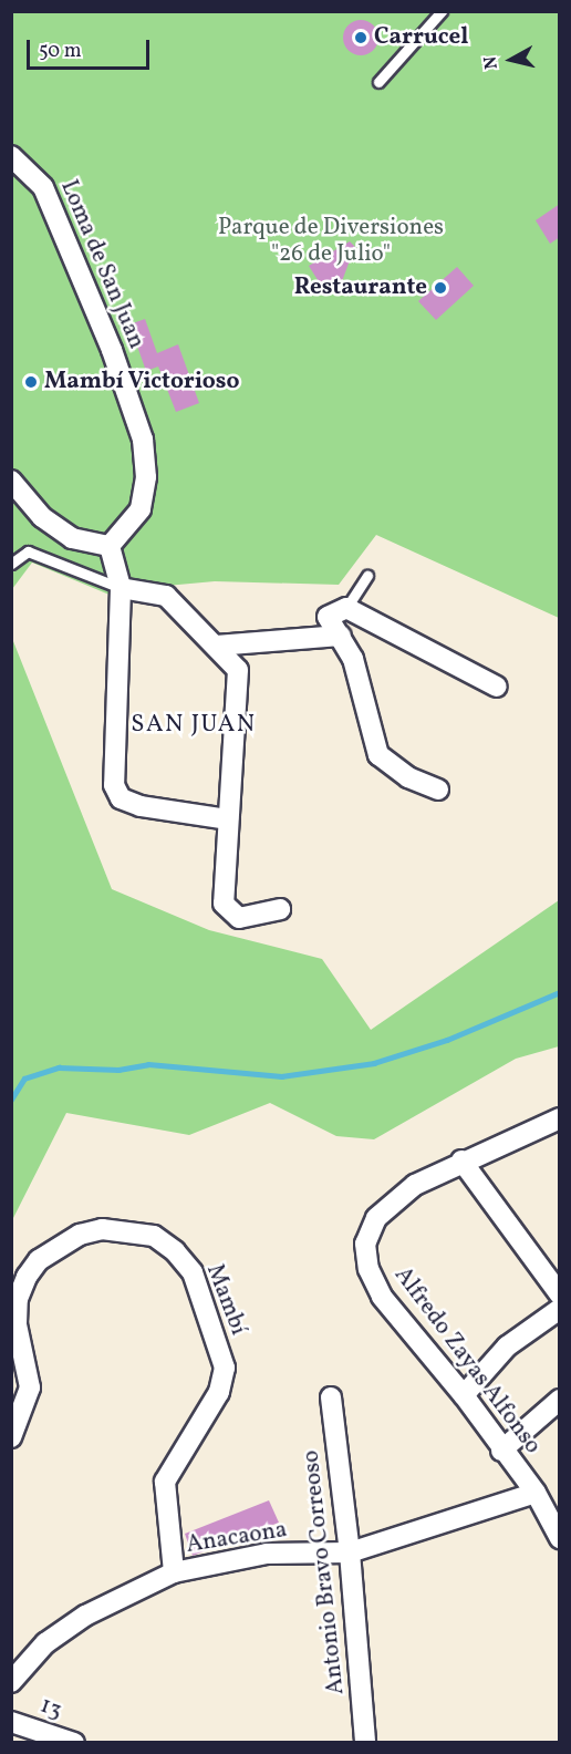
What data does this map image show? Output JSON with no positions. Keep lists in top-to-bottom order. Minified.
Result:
{"streets":{"street":["Loma de San Juan","Mambí","Alfredo Zayas Alfonso","Anacaona","Antonio Bravo Correoso","13"]},"crossings":[["Mambí","Anacaona"],["Alfredo Zayas Alfonso","Anacaona"],["Anacaona","Antonio Bravo Correoso"]],"districts":["SAN JUAN"],"parks":["Parque de Diversiones \"26 de Julio\""],"places":["Carrucel","Restaurante","Mambí Victorioso"],"scale_bar":"50 m","north":"left"}
